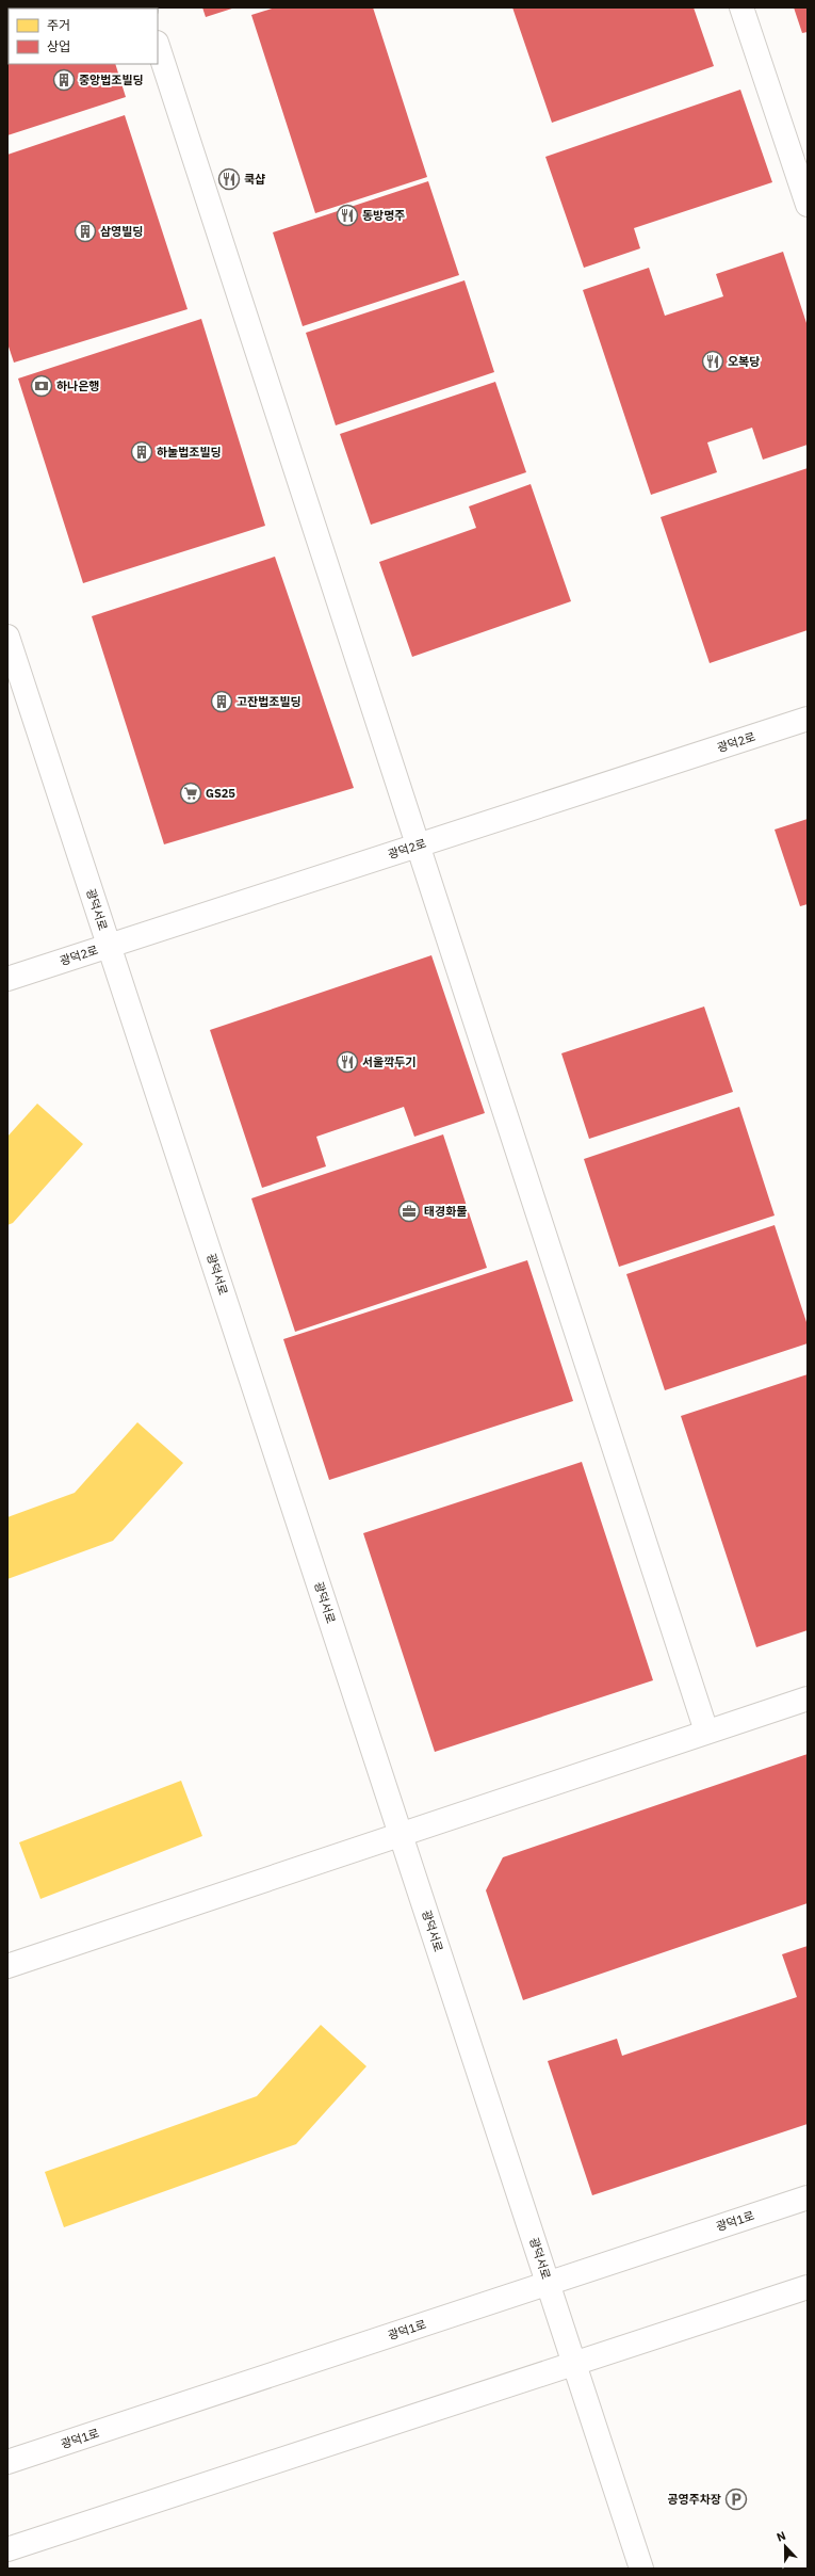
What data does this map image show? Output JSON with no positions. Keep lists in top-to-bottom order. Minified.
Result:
{"streets":{"street":["광덕2로","광덕서로","광덕1로"]},"crossings":[["광덕2로","광덕서로"],["광덕서로","광덕1로"]],"places":{"building":["중앙법조빌딩","삼영빌딩","하눌법조빌딩","고잔법조빌딩"],"restaurant":["쿡샵","동방명주","오복당","서울깍두기"],"bank":["하나은행"],"supermarket":["GS25"],"office":["태경화물"],"parking":["공영주차장"]},"legend":["주거","상업"],"north":"top"}
